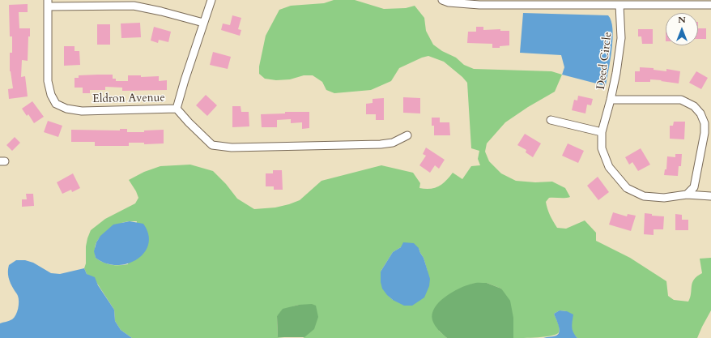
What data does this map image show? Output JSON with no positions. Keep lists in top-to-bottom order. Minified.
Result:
{"streets":{"street":["Deed Circle","Eldron Avenue"]},"north":"top"}
